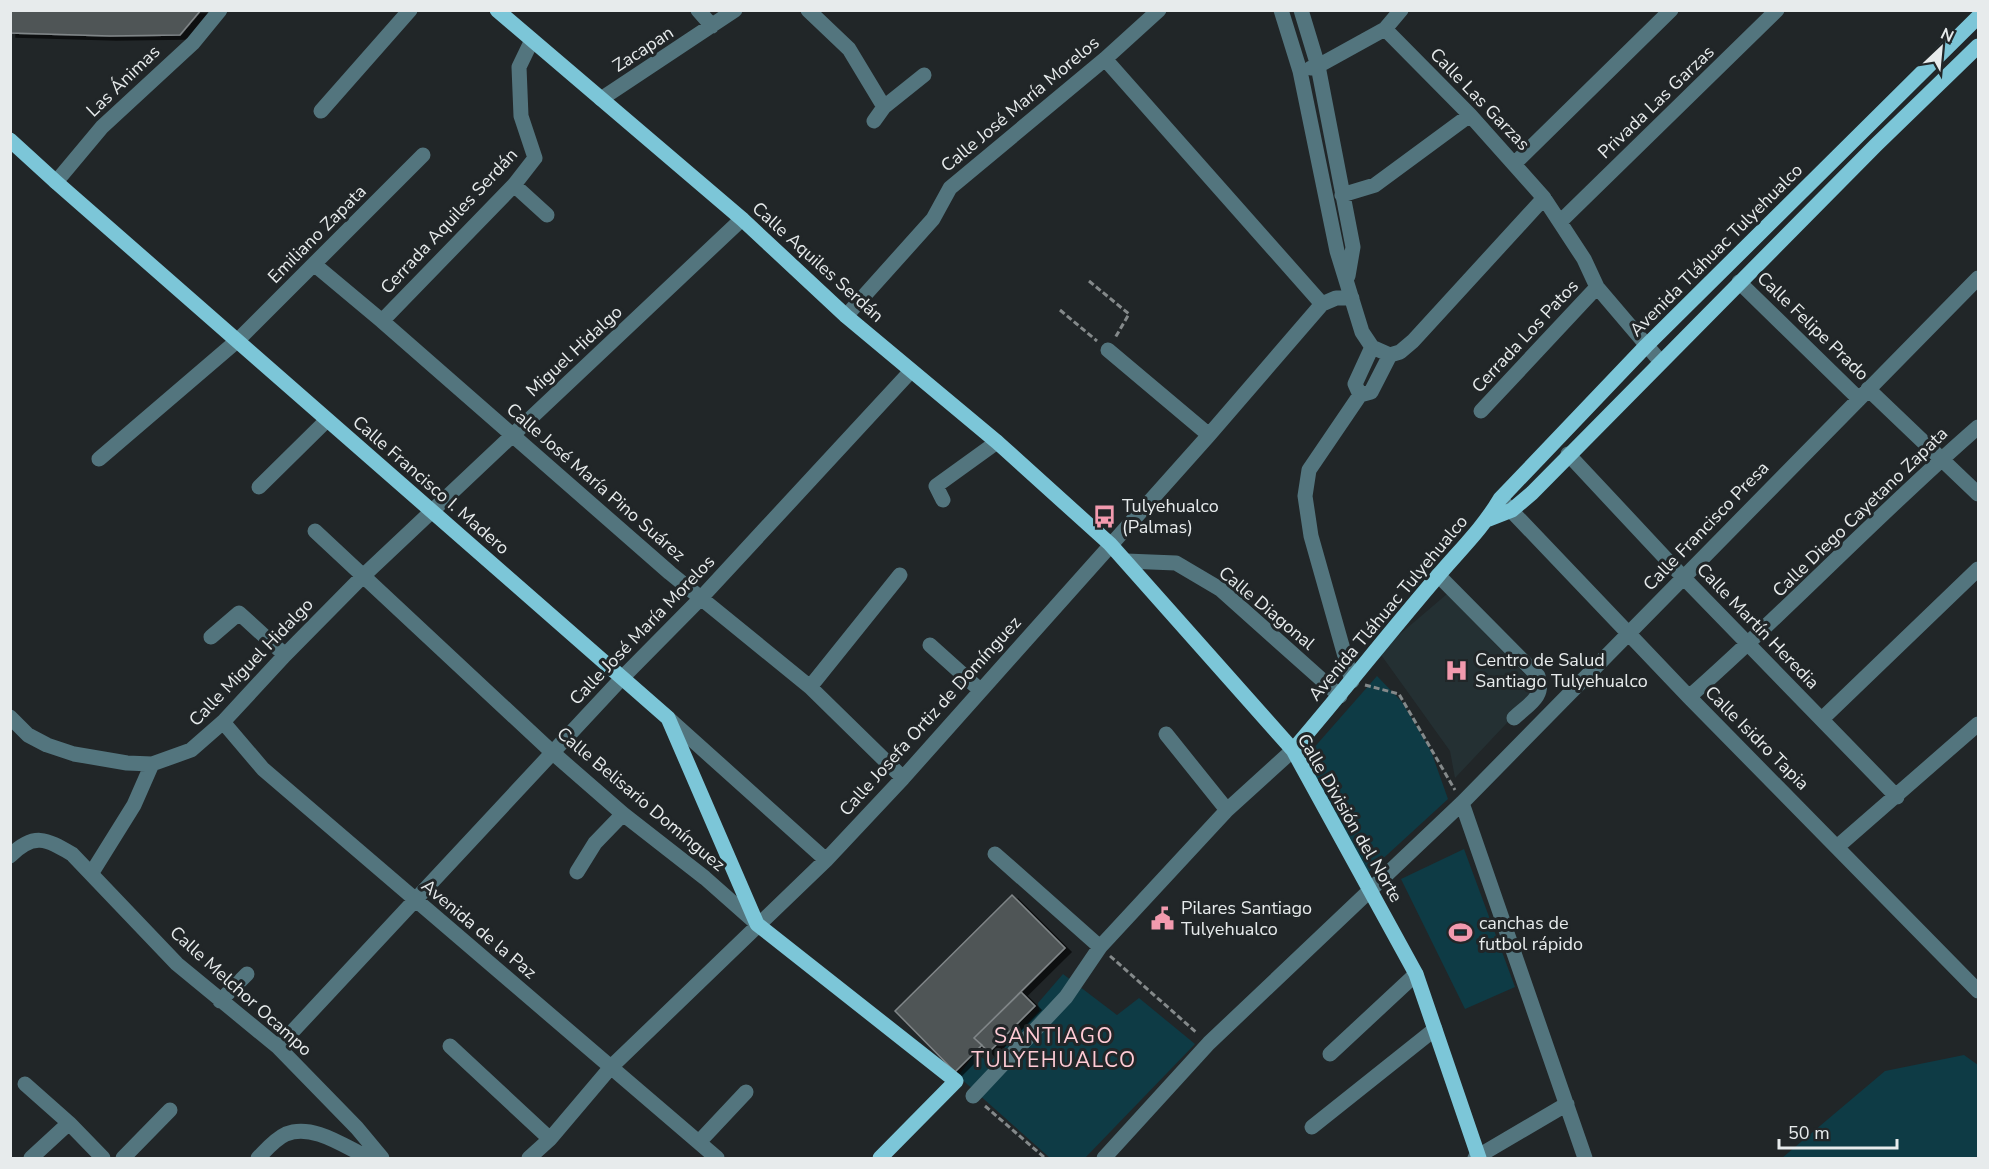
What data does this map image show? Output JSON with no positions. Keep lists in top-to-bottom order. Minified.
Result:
{"streets":{"main road":["Avenida Tláhuac Tulyehualco","Calle Aquiles Serdán","Calle Francisco I. Madero","Calle Belisario Domínguez","Calle División del Norte"],"street":["Zacapan","Las Ánimas","Calle Las Garzas","Privada Las Garzas","Calle José María Morelos","Cerrada Aquiles Serdán","Emiliano Zapata","Calle Felipe Prado","Cerrada Los Patos","Miguel Hidalgo","Calle José María Pino Suárez","Calle Diego Cayetano Zapata","Calle Francisco Presa","Calle Diagonal","Calle Martín Heredia","Calle Miguel Hidalgo","Calle Josefa Ortiz de Domínguez","Calle Isidro Tapia","Avenida de la Paz","Calle Melchor Ocampo"]},"crossings":[["Zacapan","Calle Aquiles Serdán"],["Las Ánimas","Calle Francisco I. Madero"],["Calle Las Garzas","Privada Las Garzas"],["Calle Las Garzas","Avenida Tláhuac Tulyehualco"],["Calle Las Garzas","Cerrada Los Patos"],["Calle José María Morelos","Calle Aquiles Serdán"],["Calle José María Morelos","Calle José María Pino Suárez"],["Calle José María Morelos","Calle Francisco I. Madero"],["Calle José María Morelos","Calle Belisario Domínguez"],["Calle José María Morelos","Avenida de la Paz"],["Calle José María Morelos","Calle Melchor Ocampo"],["Cerrada Aquiles Serdán","Calle Aquiles Serdán"],["Cerrada Aquiles Serdán","Calle José María Pino Suárez"],["Emiliano Zapata","Calle José María Pino Suárez"],["Emiliano Zapata","Calle Francisco I. Madero"],["Avenida Tláhuac Tulyehualco","Calle Felipe Prado"],["Avenida Tláhuac Tulyehualco","Calle Diagonal"],["Avenida Tláhuac Tulyehualco","Calle Martín Heredia"],["Avenida Tláhuac Tulyehualco","Calle Isidro Tapia"],["Avenida Tláhuac Tulyehualco","Calle División del Norte"],["Calle Aquiles Serdán","Miguel Hidalgo"],["Calle Aquiles Serdán","Calle Josefa Ortiz de Domínguez"],["Calle Aquiles Serdán","Calle División del Norte"],["Calle Felipe Prado","Calle Diego Cayetano Zapata"],["Calle Felipe Prado","Calle Francisco Presa"],["Miguel Hidalgo","Calle José María Pino Suárez"],["Miguel Hidalgo","Calle Francisco I. Madero"],["Miguel Hidalgo","Calle Miguel Hidalgo"],["Calle José María Pino Suárez","Calle Josefa Ortiz de Domínguez"],["Calle Francisco I. Madero","Calle Miguel Hidalgo"],["Calle Francisco I. Madero","Calle Josefa Ortiz de Domínguez"],["Calle Diego Cayetano Zapata","Calle Martín Heredia"],["Calle Diego Cayetano Zapata","Calle Isidro Tapia"],["Calle Francisco Presa","Calle Martín Heredia"],["Calle Francisco Presa","Calle Isidro Tapia"],["Calle Francisco Presa","Calle División del Norte"],["Calle Diagonal","Calle División del Norte"],["Calle Miguel Hidalgo","Calle Belisario Domínguez"],["Calle Miguel Hidalgo","Avenida de la Paz"],["Calle Josefa Ortiz de Domínguez","Calle Belisario Domínguez"],["Calle Josefa Ortiz de Domínguez","Calle División del Norte"],["Calle Josefa Ortiz de Domínguez","Avenida de la Paz"]],"districts":["SANTIAGO TULYEHUALCO"],"places":{"bus stop":["Tulyehualco (Palmas)"],"hospital":["Centro de Salud Santiago Tulyehualco"],"public building":["Pilares Santiago Tulyehualco"],"sports":["canchas de futbol rápido"]},"scale_bar":"50 m","north":"top right"}
